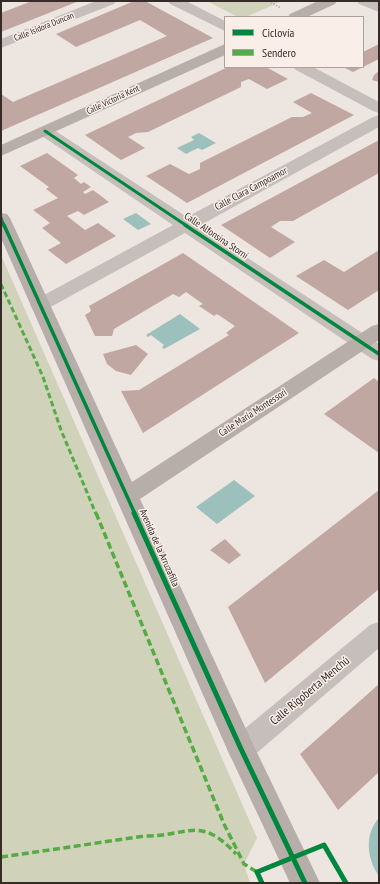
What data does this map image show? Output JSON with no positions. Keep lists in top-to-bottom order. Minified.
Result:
{"streets":{"main road":["Calle Victoria Kent","Calle María Montessori","Avenida de la Arruzafilla"],"street":["Calle Isidora Duncan","Calle Clara Campoamor","Calle Alfonsina Storni","Calle Rigoberta Menchú"]},"crossings":[["Calle Victoria Kent","Calle Alfonsina Storni"],["Calle Clara Campoamor","Calle Alfonsina Storni"],["Calle Clara Campoamor","Avenida de la Arruzafilla"],["Calle Alfonsina Storni","Calle María Montessori"],["Calle María Montessori","Avenida de la Arruzafilla"],["Avenida de la Arruzafilla","Calle Rigoberta Menchú"]],"legend":["Ciclovía","Sendero"]}
